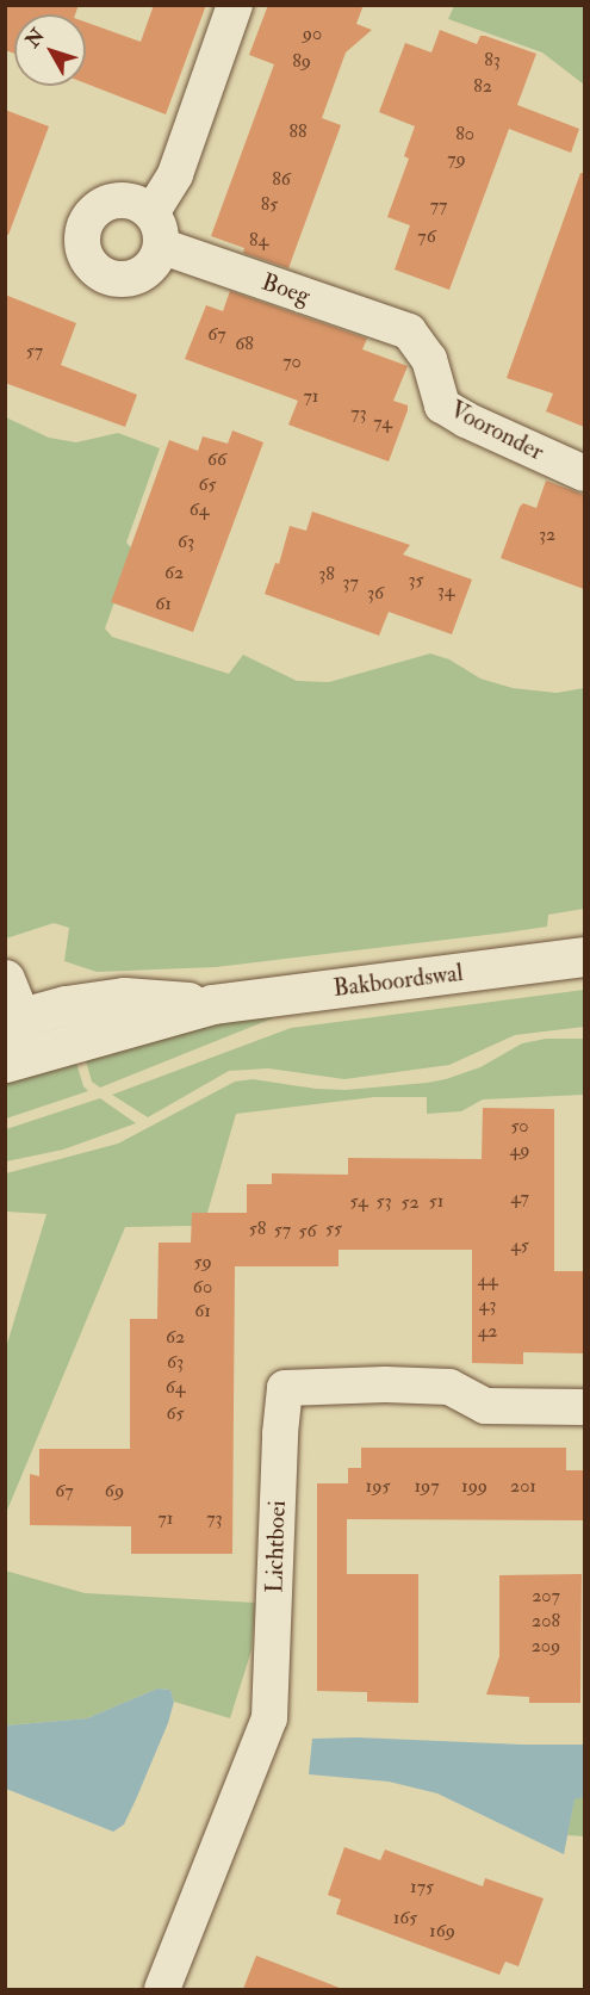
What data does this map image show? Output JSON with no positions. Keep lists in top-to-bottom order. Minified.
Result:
{"streets":{"main road":["Bakboordswal"],"street":["Boeg","Vooronder","Lichtboei"]},"crossings":[["Boeg","Vooronder"]],"house_numbers":["90","83","89","82","88","80","79","86","85","77","76","84","67","68","57","70","71","73","74","66","65","64","32","63","62","38","35","37","34","36","61","50","49","47","54","53","51","52","58","55","57","56","45","59","44","60","43","61","42","62","63","64","65","195","197","199","201","67","69","71","73","207","208","209","175","165","169"],"north":"top left"}
